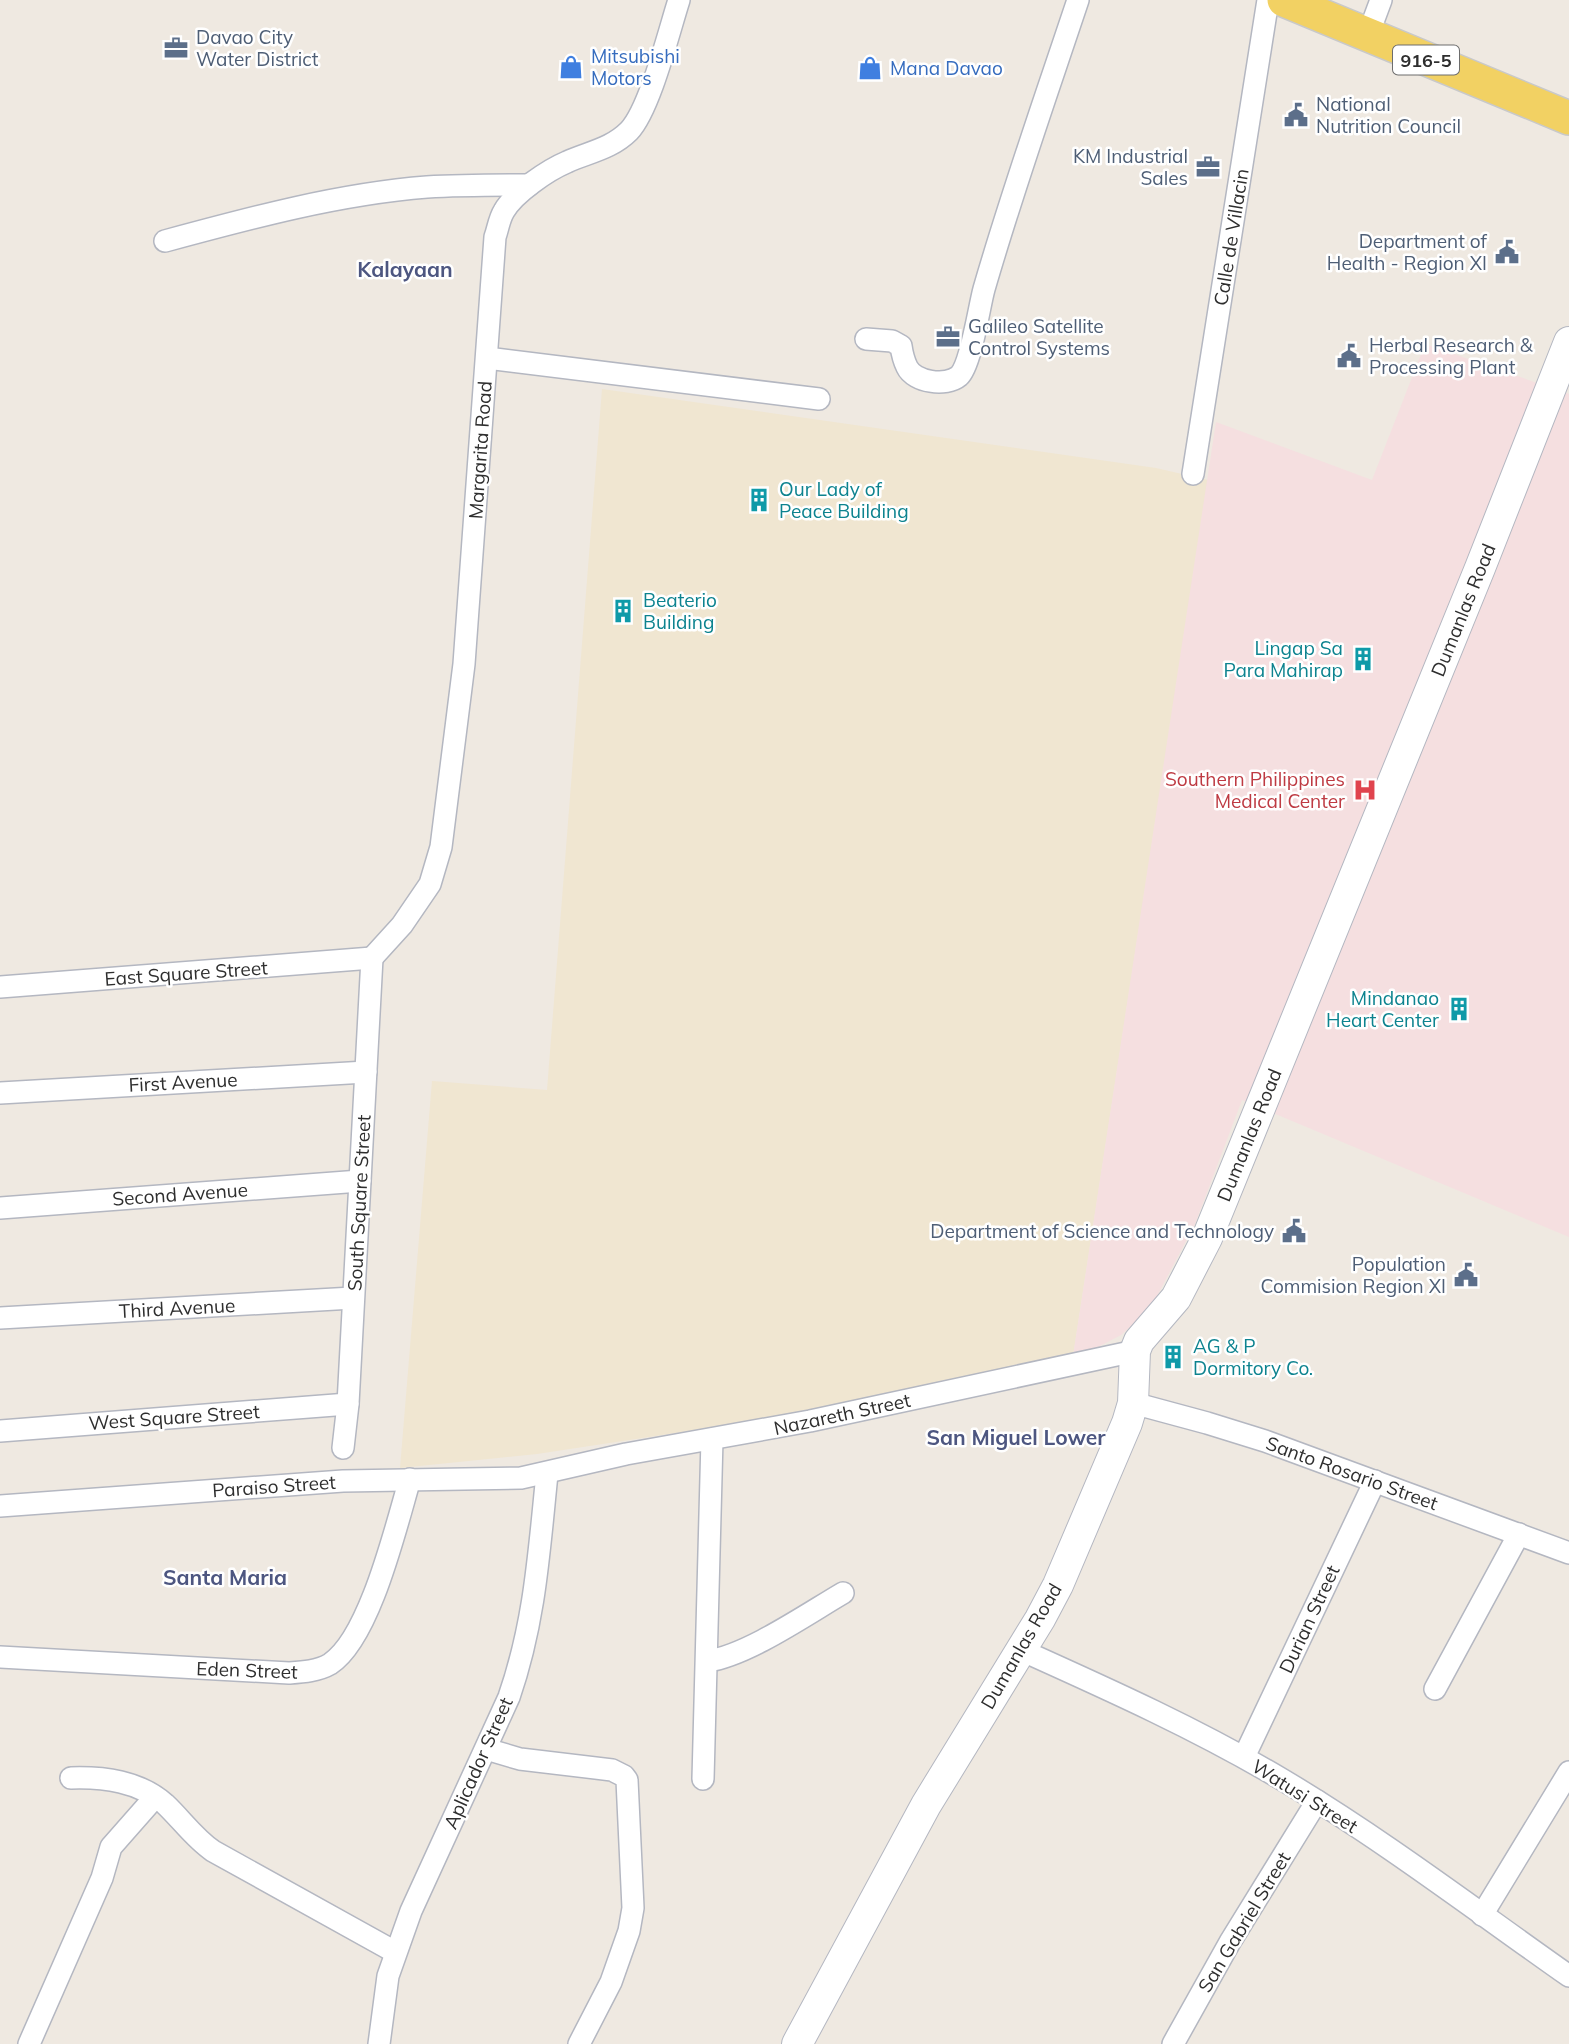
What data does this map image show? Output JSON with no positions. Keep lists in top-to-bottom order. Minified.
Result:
{"streets":{"main road":["916-5","Dumanlas Road"],"street":["Calle de Villacin","Margarita Road","East Square Street","First Avenue","Second Avenue","South Square Street","Third Avenue","Nazareth Street","West Square Street","Santo Rosario Street","Paraiso Street","Durian Street","Eden Street","Aplicador Street","Watusi Street","San Gabriel Street"]},"crossings":[["Margarita Road","East Square Street"],["Margarita Road","South Square Street"],["Dumanlas Road","Nazareth Street"],["Dumanlas Road","Santo Rosario Street"],["Dumanlas Road","Watusi Street"],["East Square Street","South Square Street"],["First Avenue","South Square Street"],["Second Avenue","South Square Street"],["South Square Street","Third Avenue"],["South Square Street","West Square Street"],["Nazareth Street","Paraiso Street"],["Nazareth Street","Aplicador Street"],["Santo Rosario Street","Durian Street"],["Paraiso Street","Eden Street"],["Paraiso Street","Aplicador Street"],["Durian Street","Watusi Street"],["Watusi Street","San Gabriel Street"]],"districts":["Kalayaan","San Miguel Lower","Santa Maria"],"places":{"office":["Davao City Water District","KM Industrial Sales","Galileo Satellite Control Systems"],"shop":["Mitsubishi Motors","Mana Davao"],"public building":["National Nutrition Council","Department of Health - Region XI","Herbal Research & Processing Plant","Department of Science and Technology","Population Commision Region XI"],"building":["Our Lady of Peace Building","Beaterio Building","Lingap Sa Para Mahirap","Mindanao Heart Center","AG & P Dormitory Co."],"hospital":["Southern Philippines Medical Center"]}}
